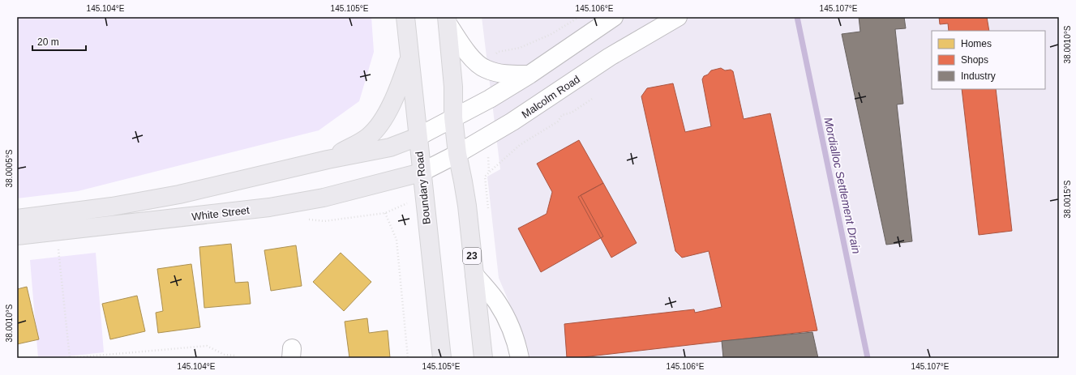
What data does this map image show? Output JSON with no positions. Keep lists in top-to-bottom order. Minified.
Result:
{"streets":{"main road":["Boundary Road","White Street","23"],"street":["Malcolm Road"]},"crossings":[["Malcolm Road","Boundary Road"],["Malcolm Road","White Street"],["Malcolm Road","23"],["Boundary Road","White Street"]],"water":["Mordialloc Settlement Drain"],"legend":["Homes","Shops","Industry"],"scale_bar":"20 m","coordinates":["145.104°E","145.105°E","145.106°E","145.107°E","38.0010°S","38.0005°S","38.0015°S"]}
